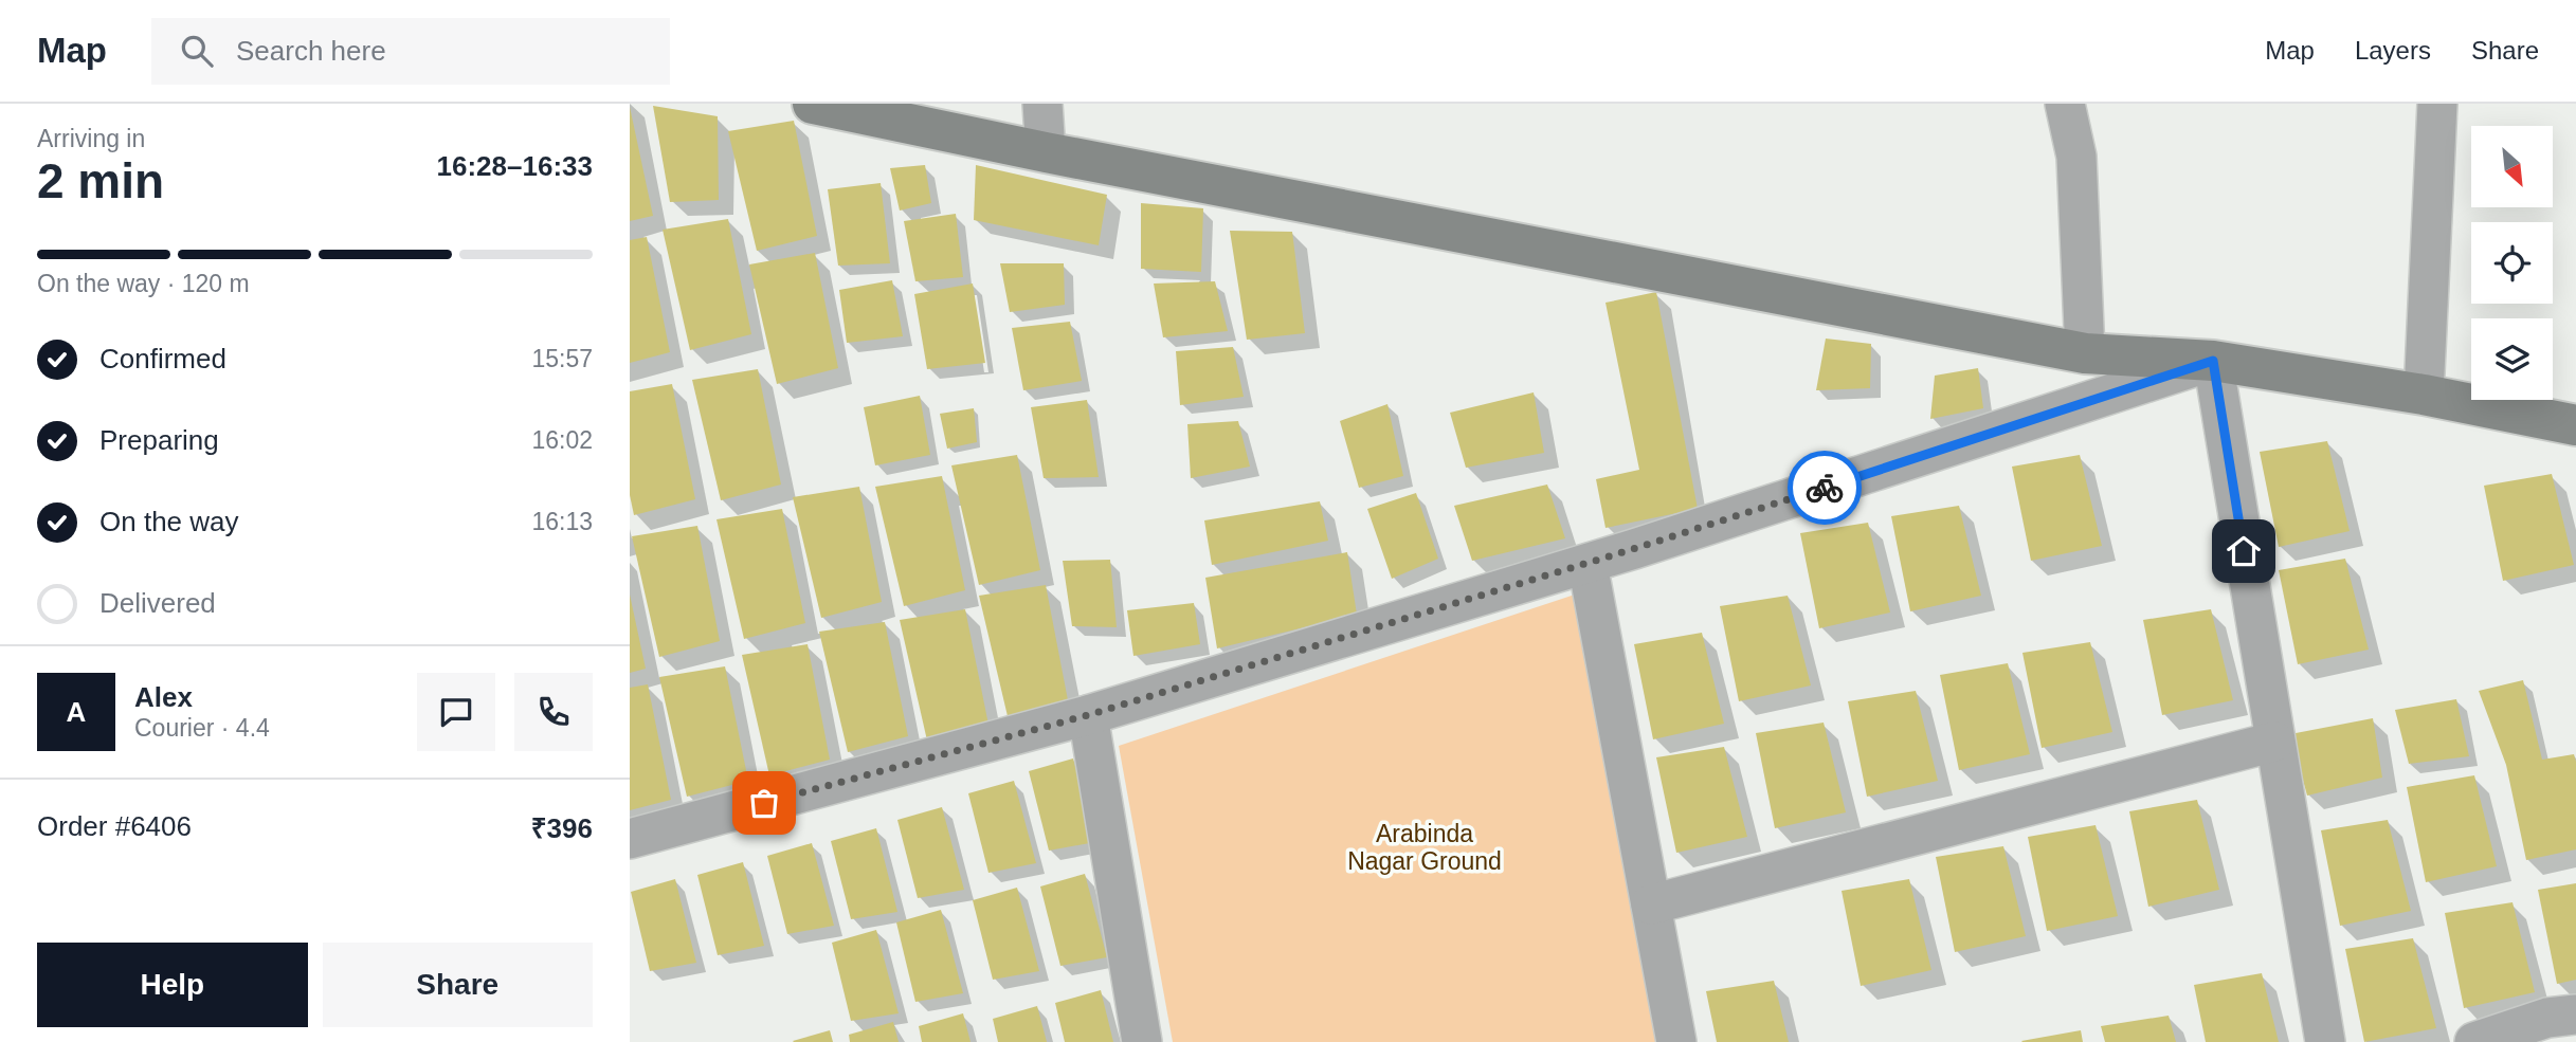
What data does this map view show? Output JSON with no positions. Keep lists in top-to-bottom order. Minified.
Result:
{"parks":["Arabinda Nagar Ground"],"north":"bottom right","page":{"header":"Map","search":"Search here","nav":["Map","Layers","Share"],"heading":["2 min","Arriving in","16:28–16:33"],"panel":["Alex","Courier · 4.4","Order #6406","₹396"],"bar":"On the way · 120 m","list":[["Confirmed","15:57"],["Preparing","16:02"],["On the way","16:13"],"Delivered"],"round":"A","buttons":["Help","Share"]}}
